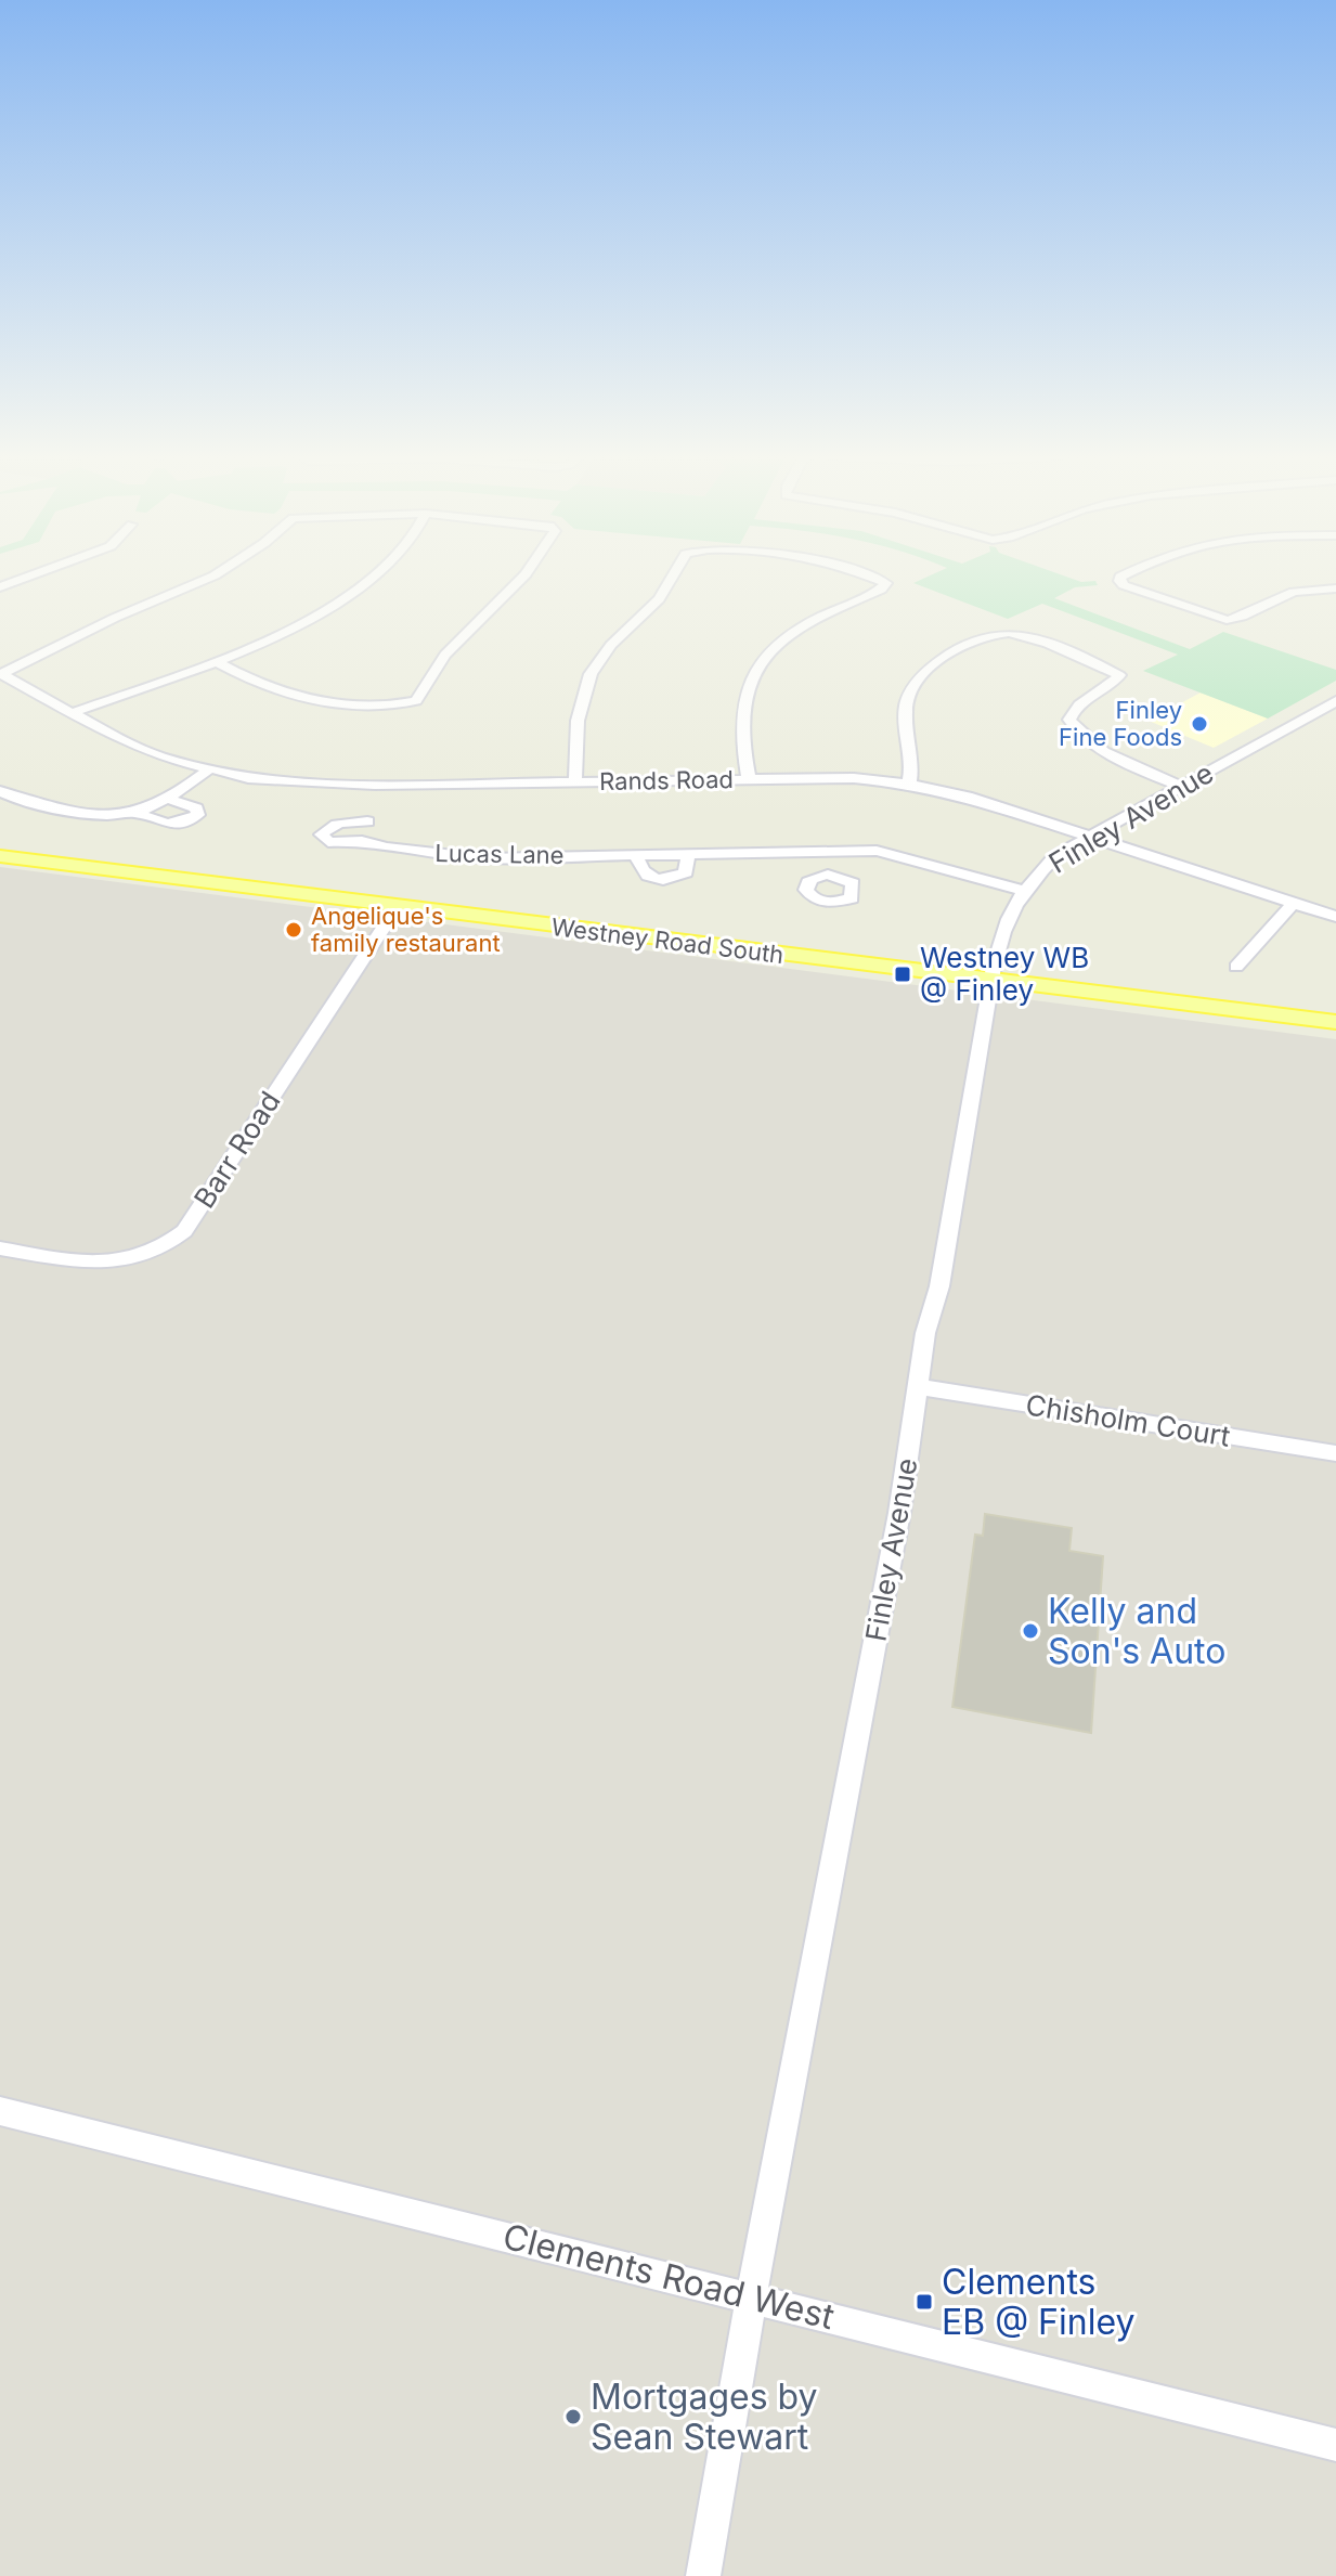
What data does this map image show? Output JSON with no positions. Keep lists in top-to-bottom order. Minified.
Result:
{"streets":{"main road":["Westney Road South"],"street":["Rands Road","Finley Avenue","Lucas Lane","Barr Road","Chisholm Court","Clements Road West"]},"crossings":[["Rands Road","Finley Avenue"],["Rands Road","Lucas Lane"],["Finley Avenue","Lucas Lane"],["Finley Avenue","Westney Road South"],["Finley Avenue","Chisholm Court"],["Finley Avenue","Clements Road West"],["Westney Road South","Barr Road"]],"places":{"other":["Finley Fine Foods","Angelique's family restaurant","Kelly and Son's Auto","Mortgages by Sean Stewart"],"transit":["Westney WB @ Finley","Clements EB @ Finley"]}}
